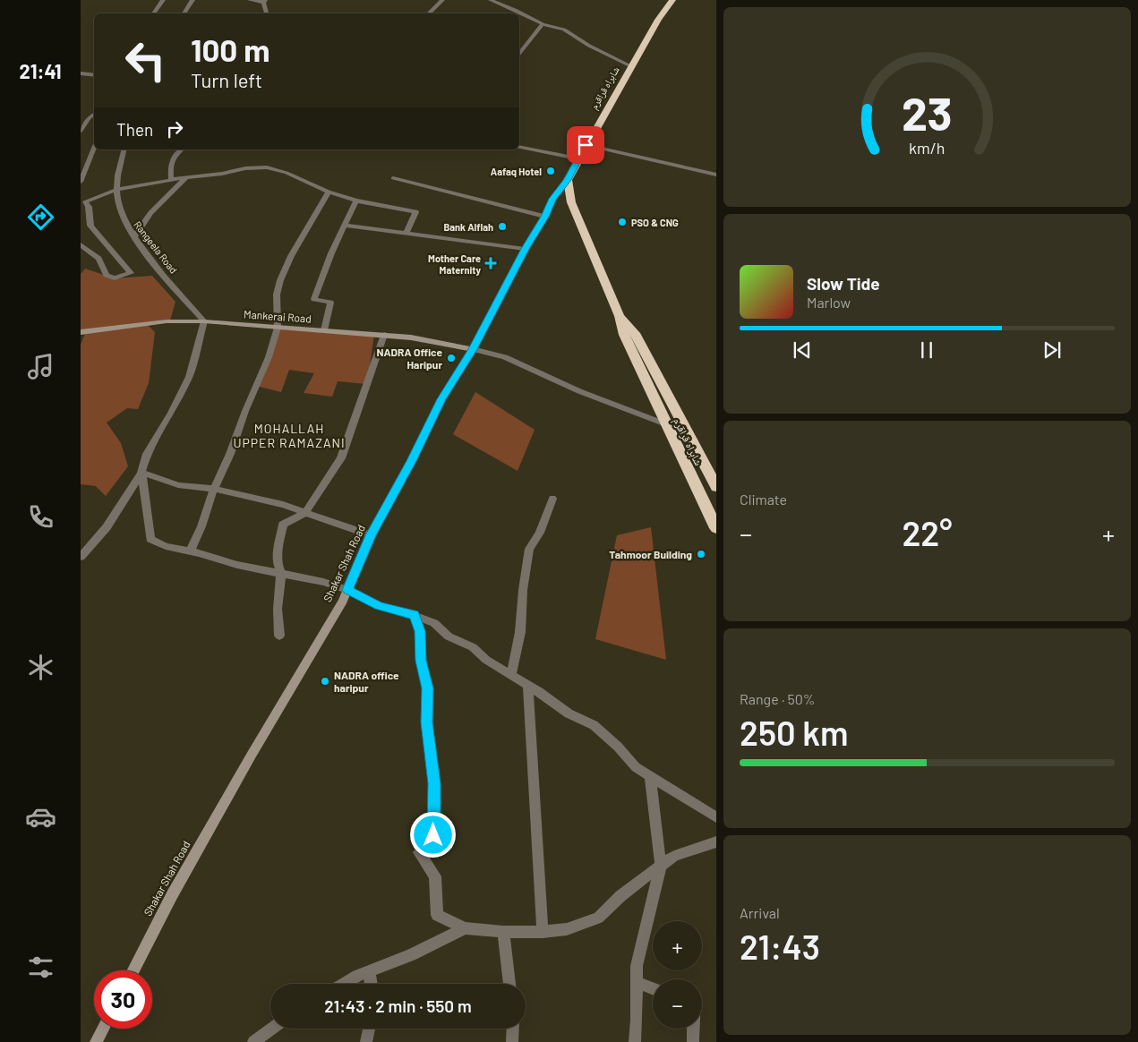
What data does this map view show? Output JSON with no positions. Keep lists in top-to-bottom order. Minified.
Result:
{"streets":{"highway":["شاہراہ قراقرم"],"main road":["Mankerai Road","Shakar Shah Road"],"street":["Rangeela Road"]},"crossings":[["شاہراہ قراقرم","Shakar Shah Road"],["Rangeela Road","Mankerai Road"],["Mankerai Road","Shakar Shah Road"]],"districts":["MOHALLAH UPPER RAMAZANI"],"places":{"other":["Aafaq Hotel","PSO & CNG","Bank Alflah","NADRA Office Haripur","Tahmoor Building","NADRA office haripur"],"health":["Mother Care Maternity"]},"page":{"tabs":"21:41","turn":["100 m","Turn left"],"then":"Then","song":["Slow Tide","Marlow"],"tile":["Climate",["Range · 50%","250 km"],["Arrival","21:43"]],"heat":["−","22°","+"],"map_buttons":["+","−"],"limit":"30","trip":"21:43 · 2 min · 550 m","gauge":["23","km/h"]}}
